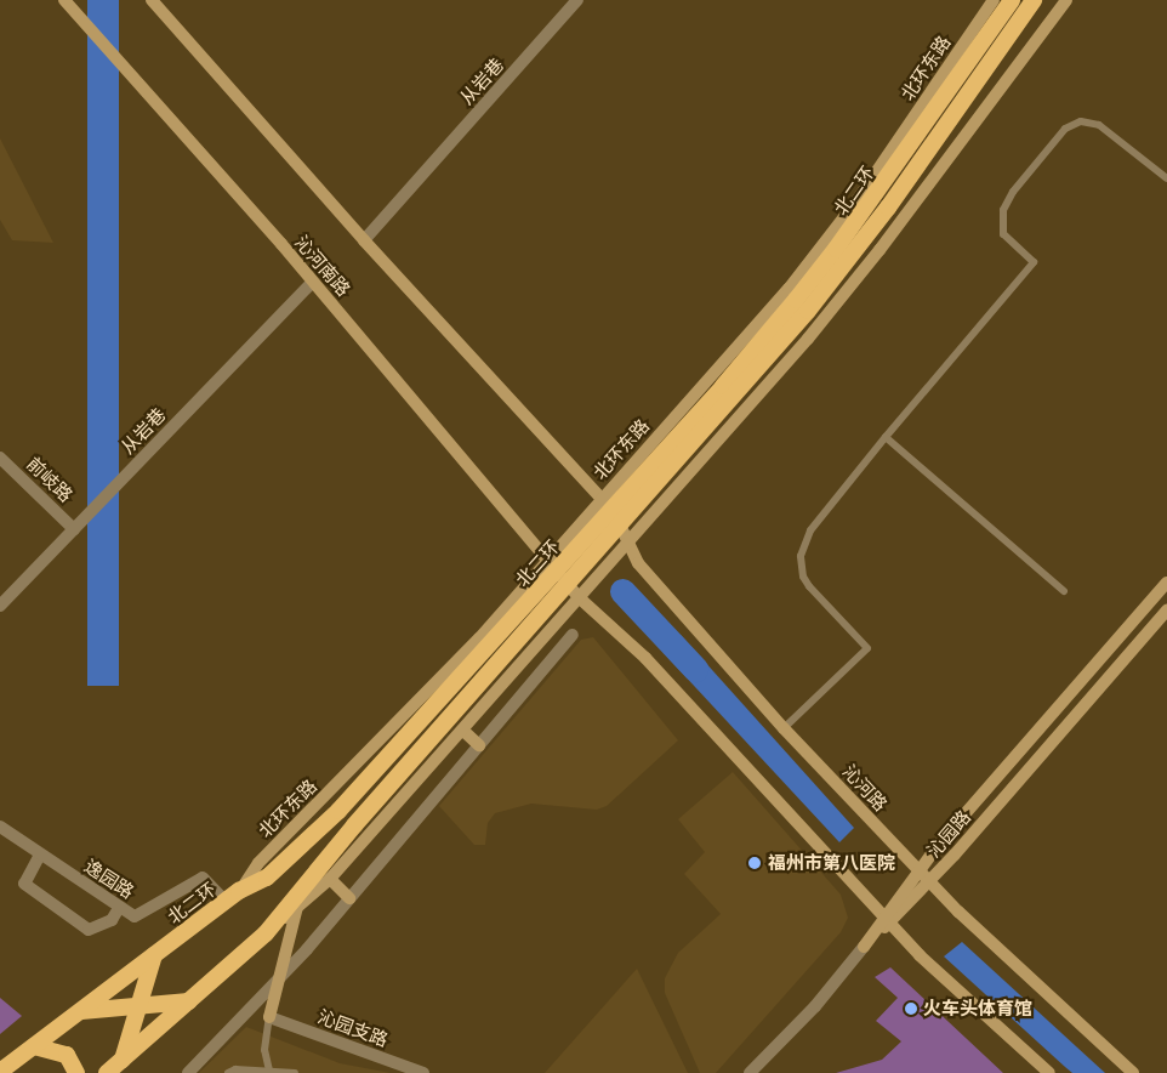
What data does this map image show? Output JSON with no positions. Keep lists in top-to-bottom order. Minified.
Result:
{"streets":{"highway":["北二环"],"main road":["北环东路","沁河南路","沁河路","沁园路"],"street":["从岩巷","前岐路","逸园路","沁园支路"]},"crossings":[["北环东路","北二环"],["北环东路","沁河南路"],["北环东路","沁河路"],["北环东路","逸园路"],["从岩巷","沁河南路"],["从岩巷","前岐路"],["北二环","逸园路"],["沁河路","沁园路"]],"places":["福州市第八医院","火车头体育馆"]}
